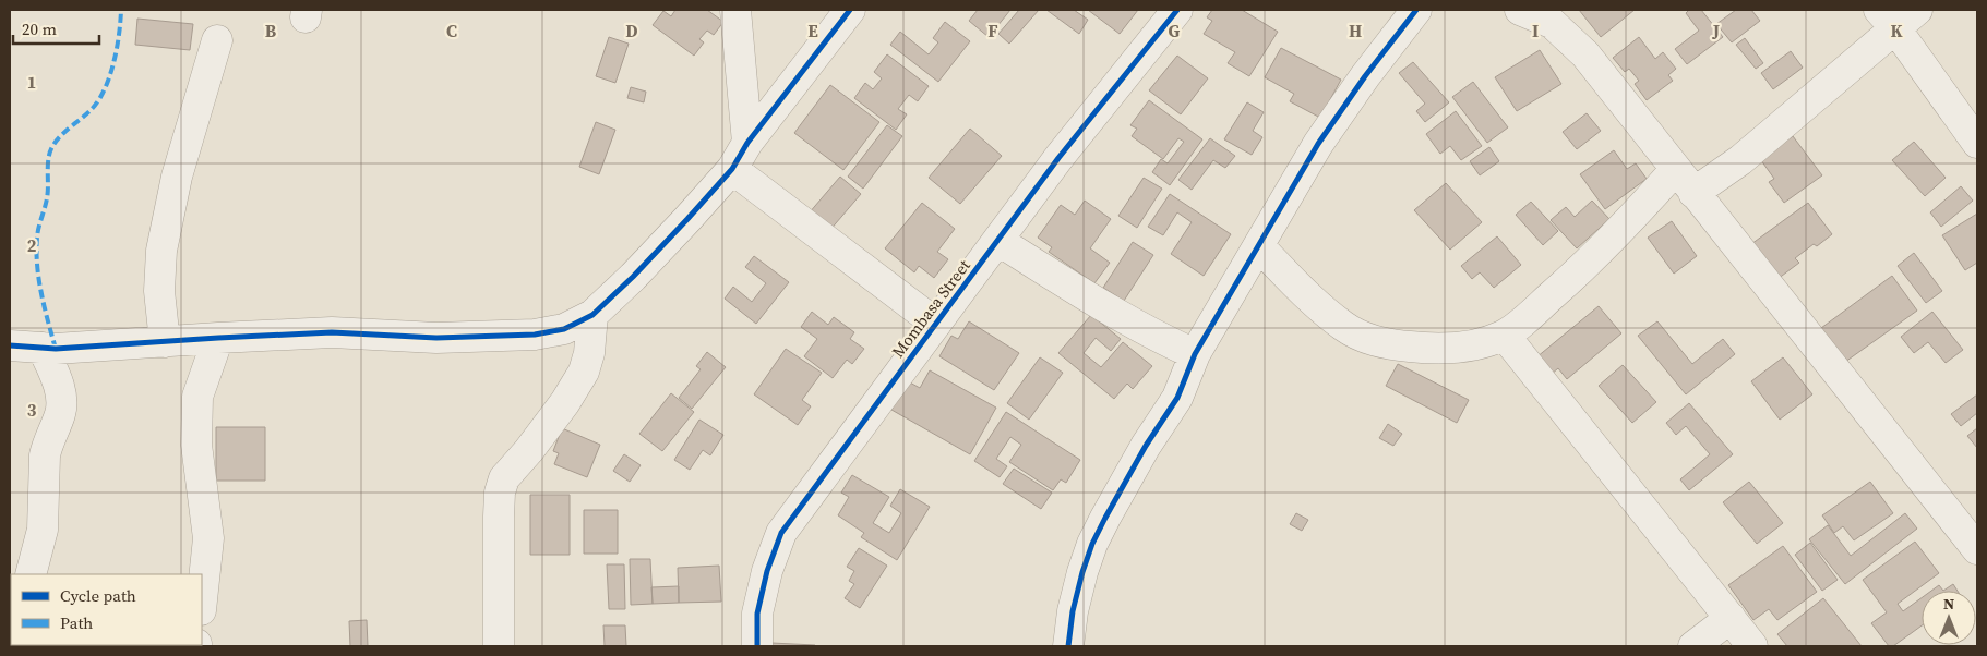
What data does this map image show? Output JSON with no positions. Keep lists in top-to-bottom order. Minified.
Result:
{"streets":{"street":["Mombasa Street"]},"legend":["Cycle path","Path"],"scale_bar":"20 m","north":"top","grid":{"columns":["B","C","D","E","F","G","H","I","J","K"],"rows":["1","2","3"]}}
